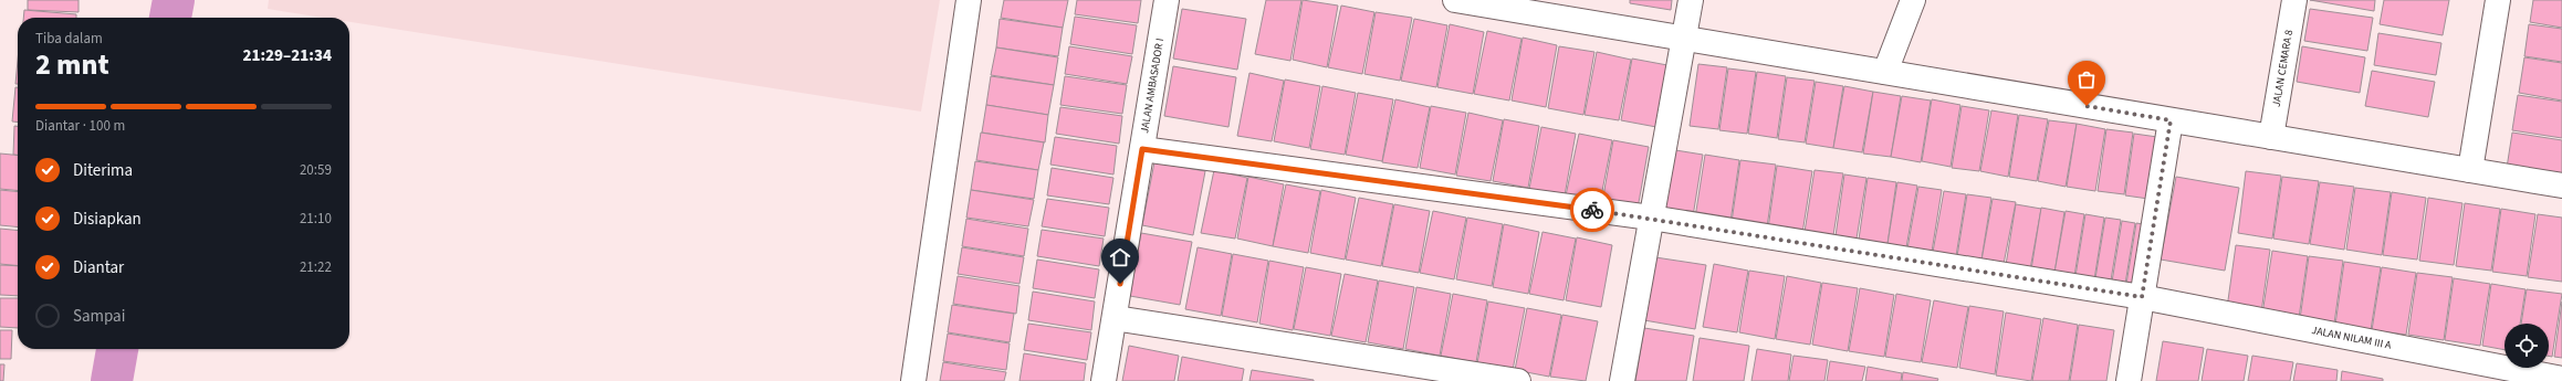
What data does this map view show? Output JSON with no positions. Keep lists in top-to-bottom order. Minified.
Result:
{"streets":{"street":["JALAN CEMARA 8","JALAN AMBASADOR I","JALAN NILAM III A"]},"crossings":[["JALAN AMBASADOR I","JALAN NILAM III A"]],"page":{"heading":["2 mnt","Tiba dalam","21:29–21:34"],"bar":"Diantar · 100 m","list":[["Diterima","20:59"],["Disiapkan","21:10"],["Diantar","21:22"],"Sampai"]}}
